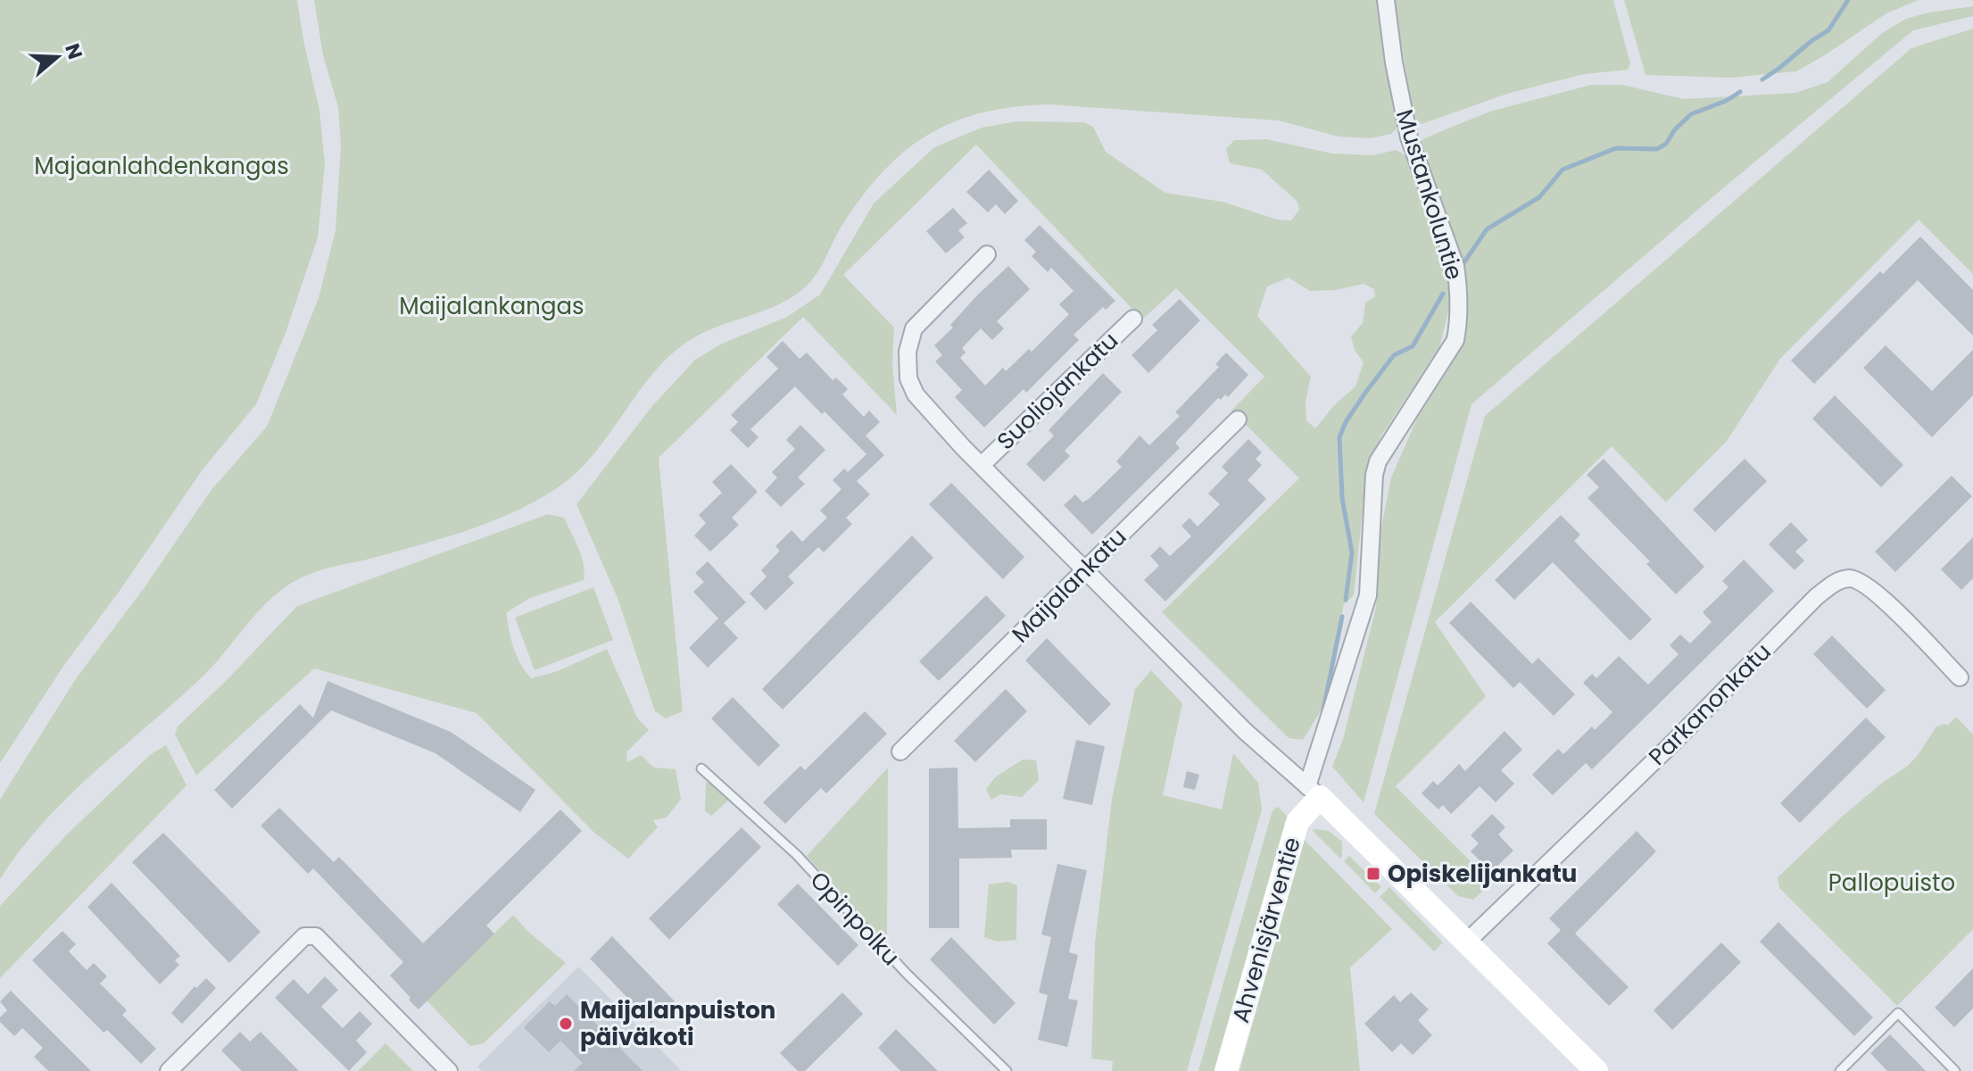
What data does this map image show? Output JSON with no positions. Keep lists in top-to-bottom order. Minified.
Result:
{"streets":{"main road":["Ahvenisjärventie"],"street":["Mustankoluntie","Suoliojankatu","Maijalankatu","Parkanonkatu"],"lane":["Opinpolku"]},"crossings":[["Mustankoluntie","Ahvenisjärventie"]],"parks":["Majaanlahdenkangas","Maijalankangas","Pallopuisto"],"places":{"transit":["Opiskelijankatu"],"other":["Maijalanpuiston päiväkoti"]},"north":"right"}
